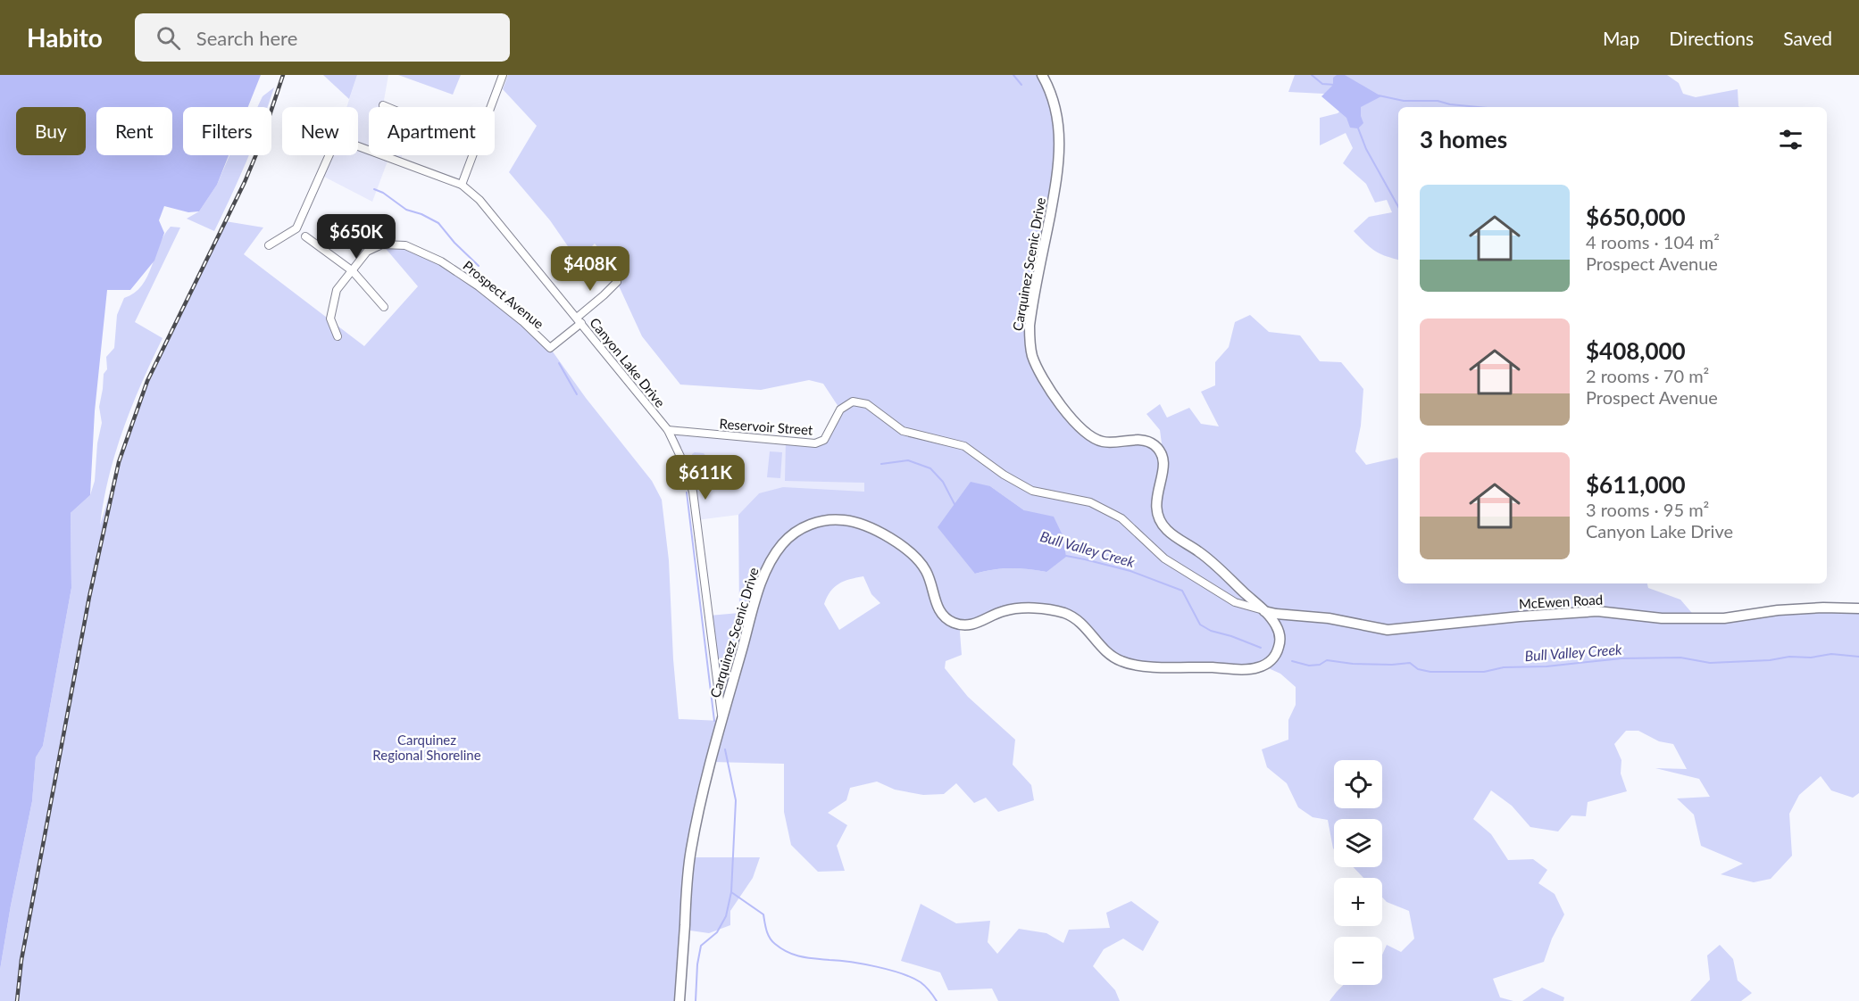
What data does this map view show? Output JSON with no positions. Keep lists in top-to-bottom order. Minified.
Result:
{"streets":{"street":["Carquinez Scenic Drive","Prospect Avenue","Canyon Lake Drive","Reservoir Street","McEwen Road"]},"crossings":[["Carquinez Scenic Drive","Canyon Lake Drive"],["Carquinez Scenic Drive","Reservoir Street"],["Carquinez Scenic Drive","McEwen Road"],["Prospect Avenue","Canyon Lake Drive"],["Canyon Lake Drive","Reservoir Street"],["Reservoir Street","McEwen Road"]],"water":["Bull Valley Creek"],"parks":["Carquinez Regional Shoreline"],"page":{"header":"Habito","search":"Search here","nav":["Map","Directions","Saved"],"chip":["Buy","Rent","Filters","New","Apartment"],"heading":"3 homes","list":[{"name":"$650,000","note":"4 rooms · 104 m² · Prospect Avenue"},{"name":"$408,000","note":"2 rooms · 70 m² · Prospect Avenue"},{"name":"$611,000","note":"3 rooms · 95 m² · Canyon Lake Drive"}],"price":["$650K","$408K","$611K"],"map_buttons":["+","−"]}}
